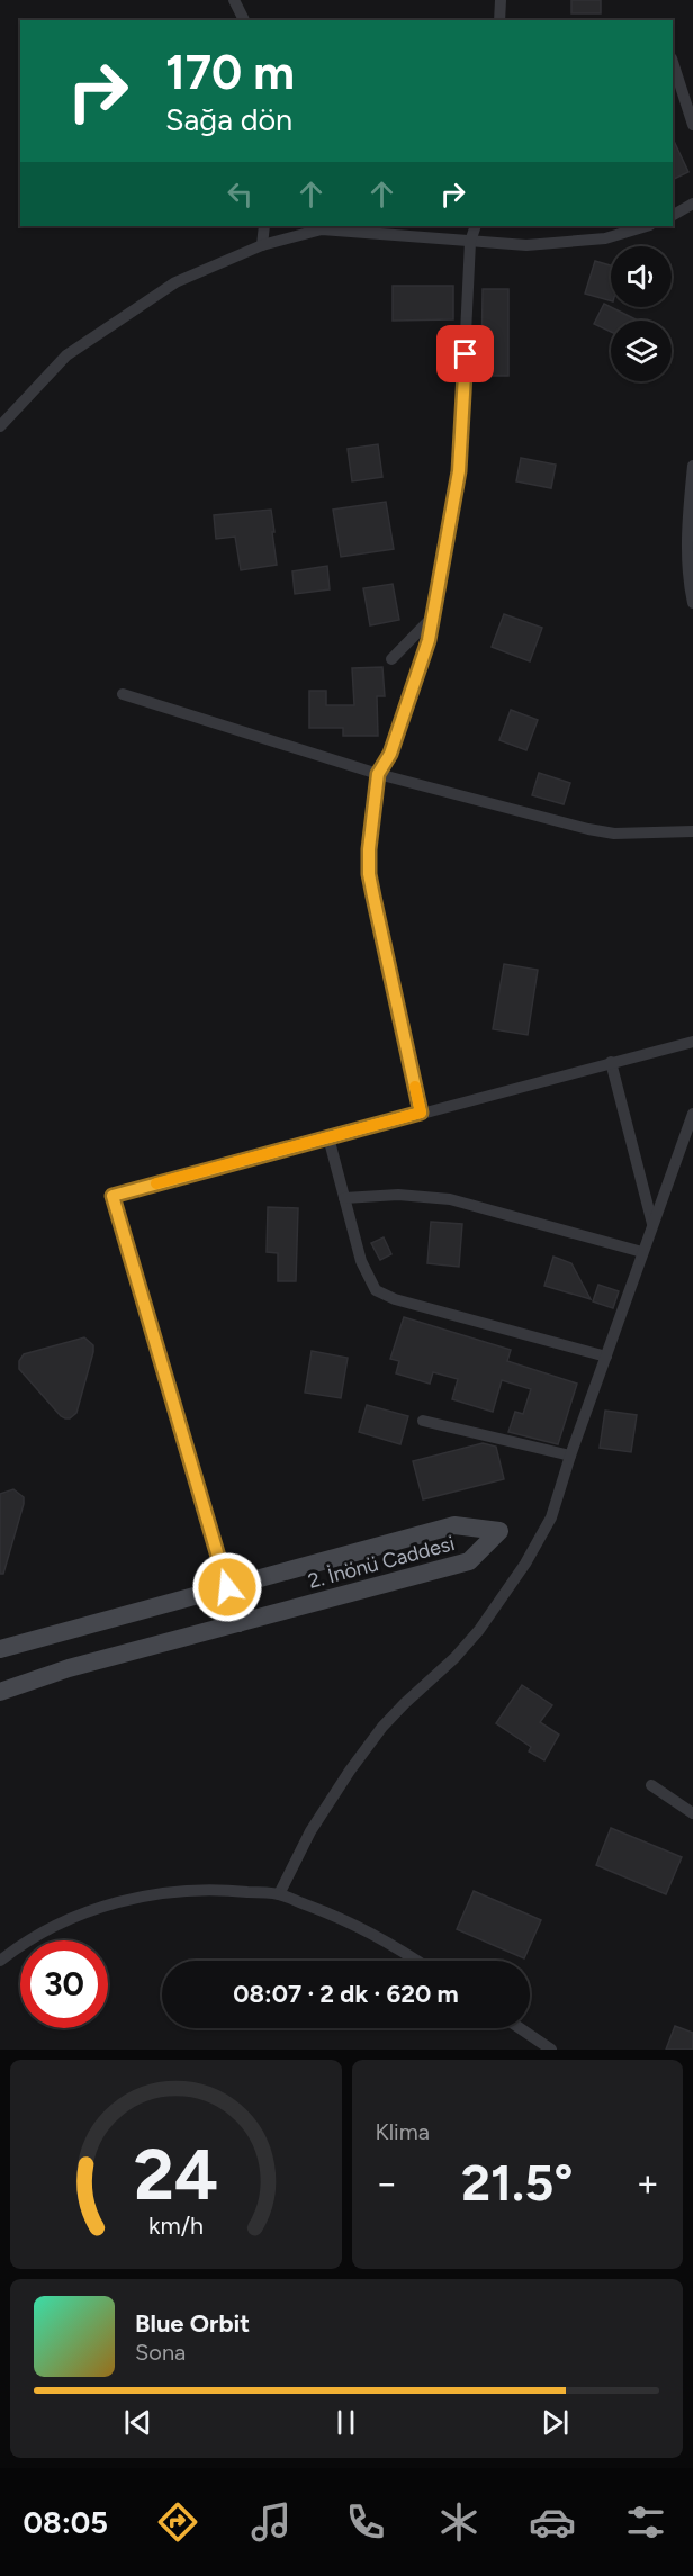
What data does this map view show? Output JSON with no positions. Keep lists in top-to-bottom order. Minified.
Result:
{"streets":{"main road":["2. İnönü Caddesi"]},"page":{"turn":["170 m","Sağa dön"],"limit":"30","trip":"08:07 · 2 dk · 620 m","tile":"Klima","heat":["−","21.5°","+"],"song":["Blue Orbit","Sona"],"tabs":"08:05","gauge":["24","km/h"]}}
